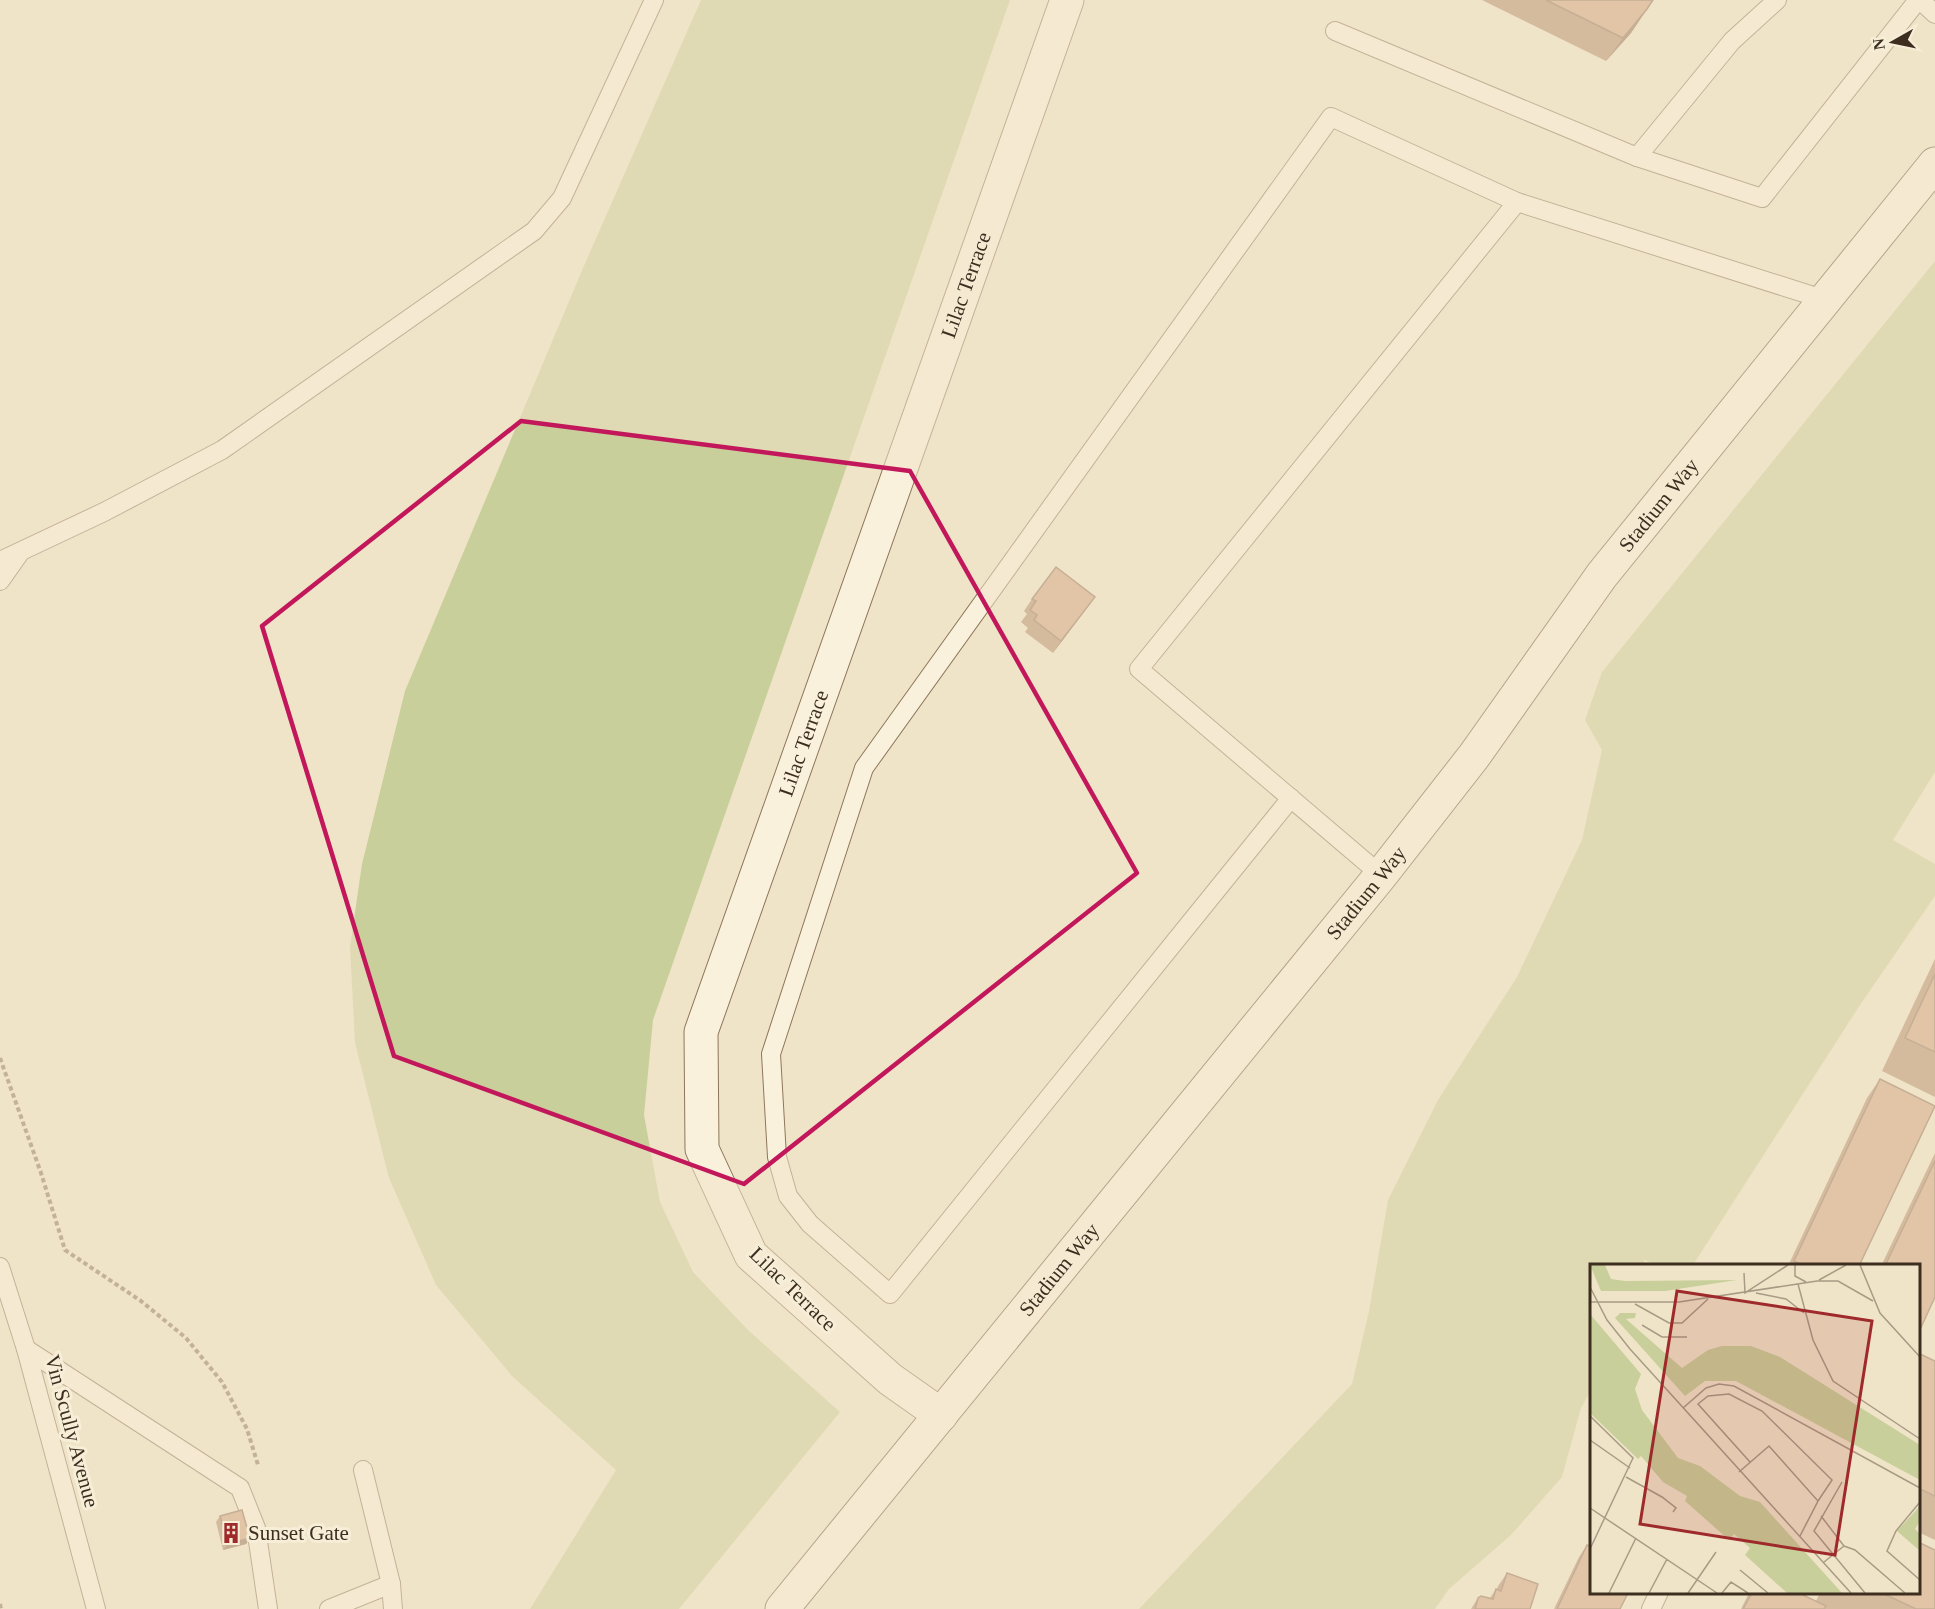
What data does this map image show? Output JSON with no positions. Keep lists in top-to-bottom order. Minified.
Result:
{"streets":{"street":["Lilac Terrace","Stadium Way"],"lane":["Vin Scully Avenue"]},"crossings":[["Lilac Terrace","Stadium Way"]],"places":{"building":["Sunset Gate"]},"north":"left"}
